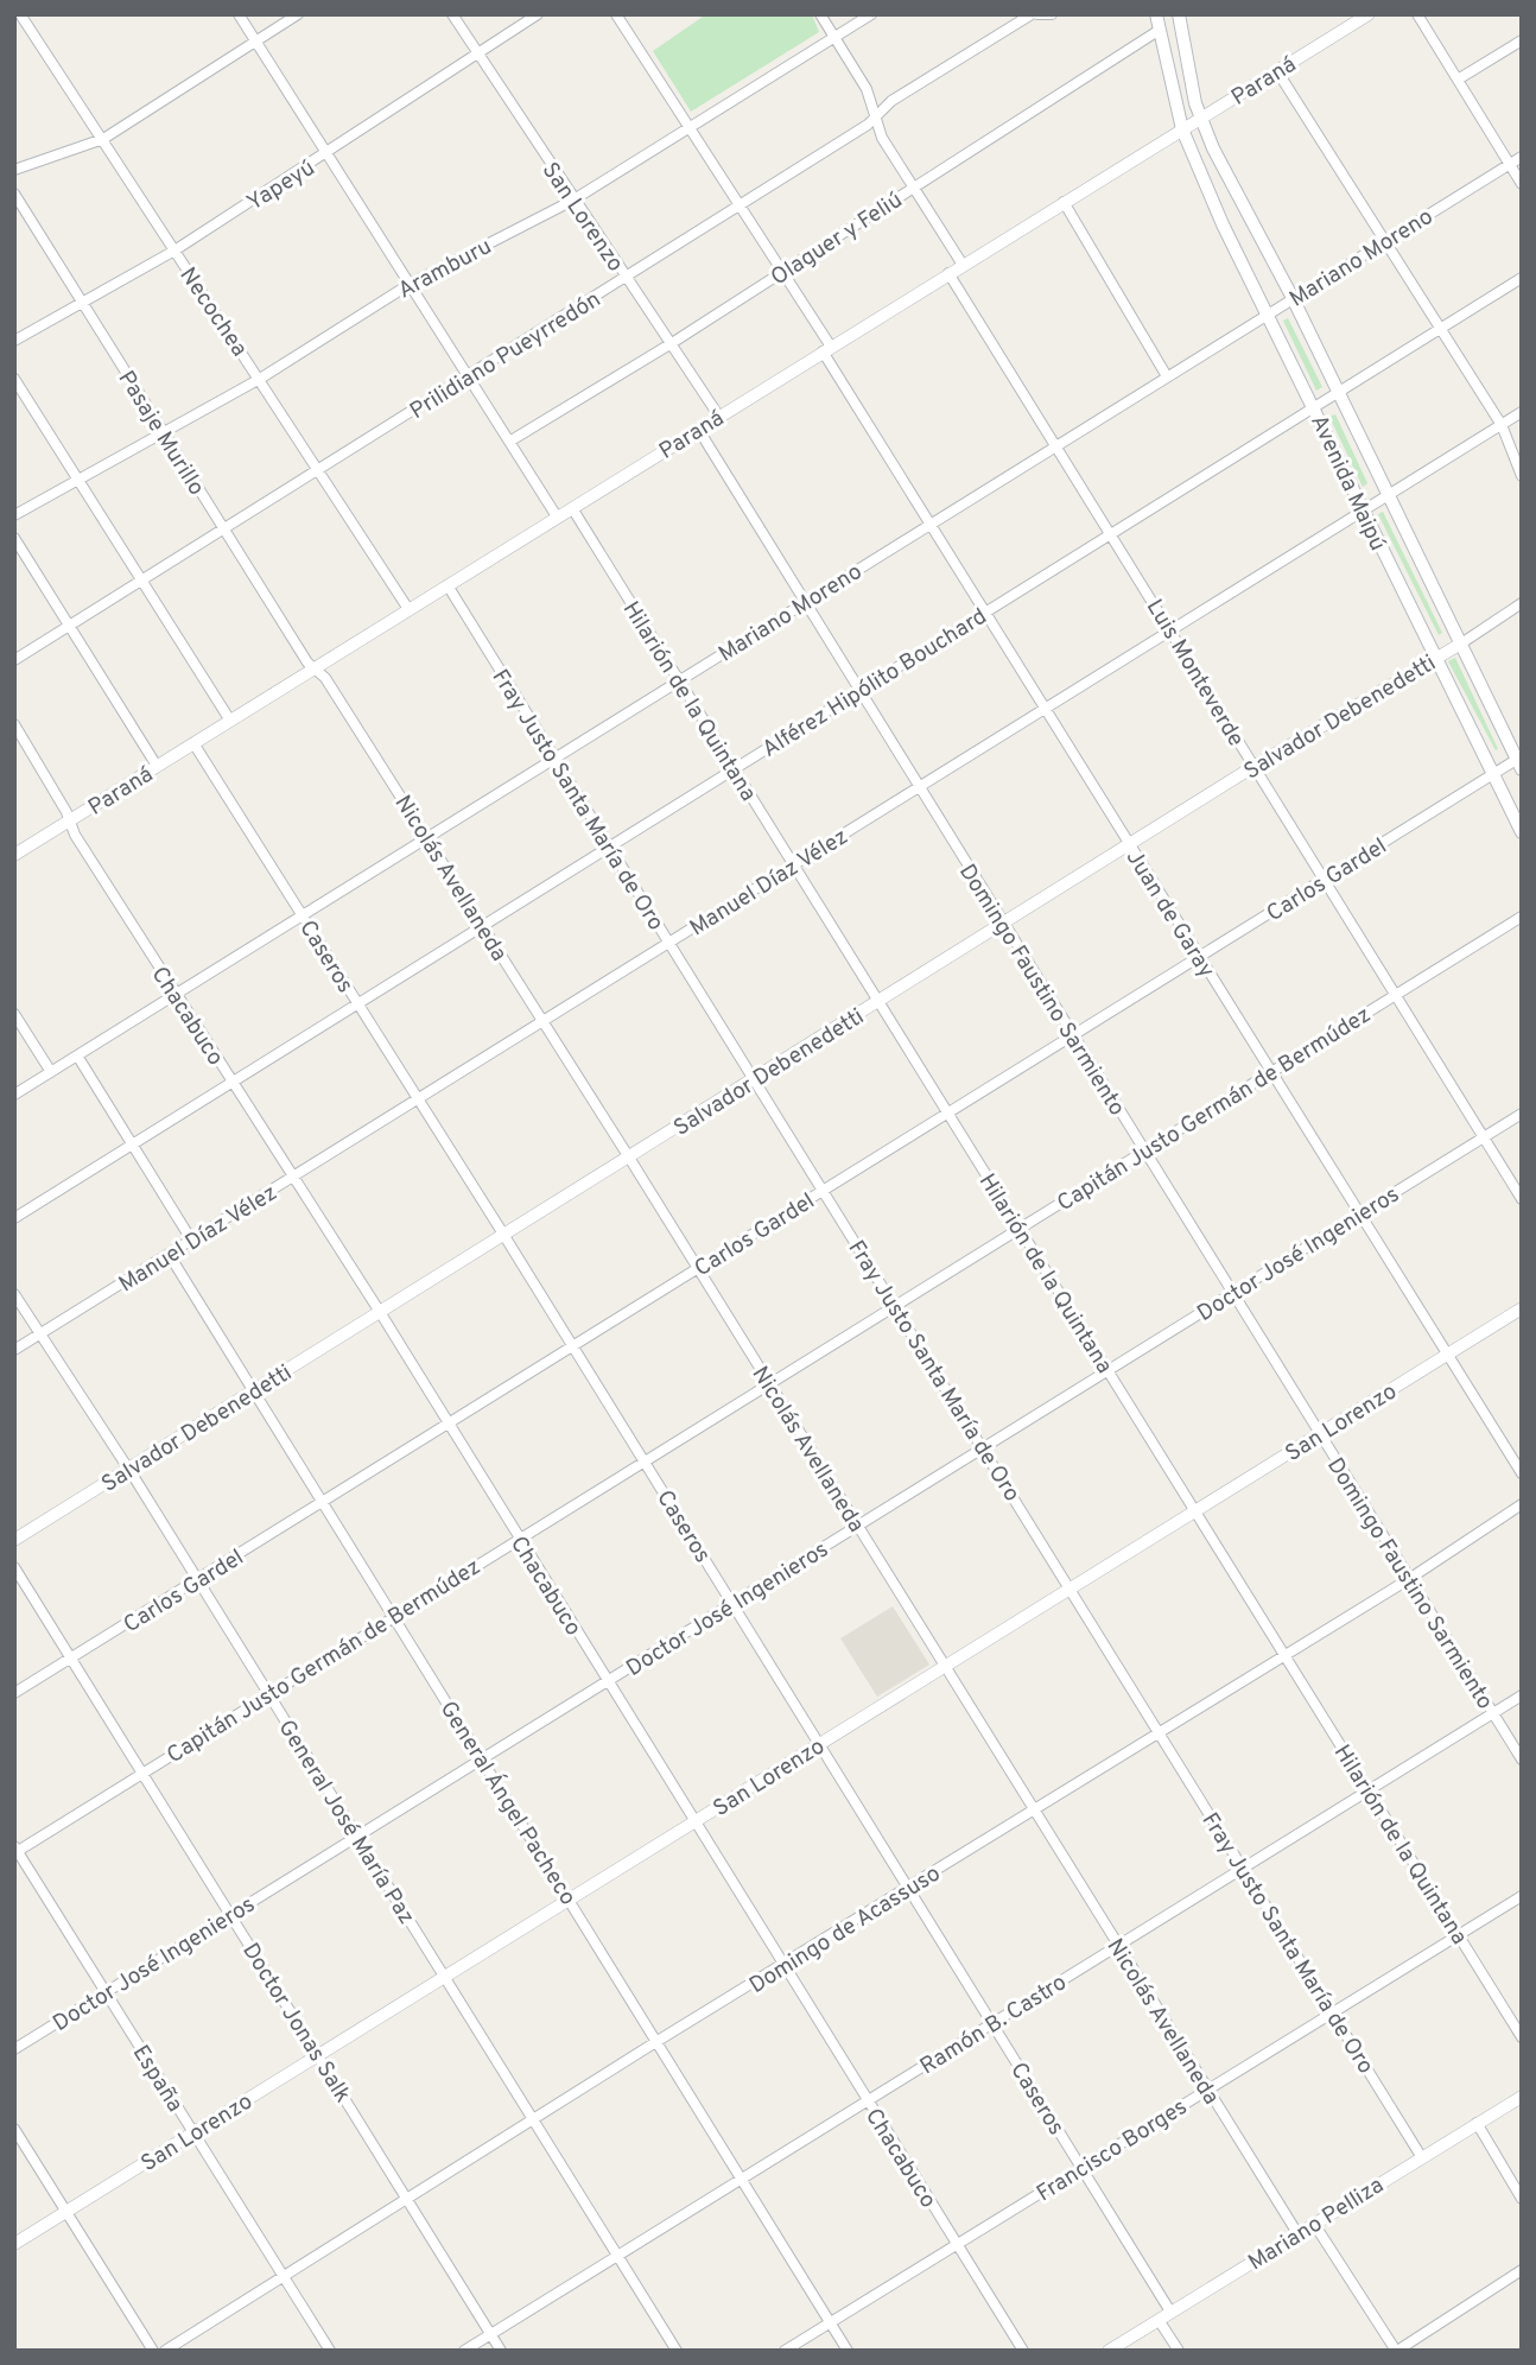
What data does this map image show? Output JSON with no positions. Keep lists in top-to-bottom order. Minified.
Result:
{"streets":{"main road":["Avenida Maipú"],"street":["Paraná","Yapeyú","San Lorenzo","Olaguer y Feliú","Mariano Moreno","Aramburu","Necochea","Prilidiano Pueyrredón","Pasaje Murillo","Luis Monteverde","Alférez Hipólito Bouchard","Hilarión de la Quintana","Salvador Debenedetti","Fray Justo Santa María de Oro","Nicolás Avellaneda","Carlos Gardel","Manuel Díaz Vélez","Juan de Garay","Caseros","Domingo Faustino Sarmiento","Chacabuco","Capitán Justo Germán de Bermúdez","Doctor José Ingenieros","General Ángel Pacheco","General José María Paz","Domingo de Acassuso","Doctor Jonas Salk","Ramón B. Castro","España","Francisco Borges","Mariano Pelliza"]},"crossings":[["Paraná","San Lorenzo"],["Paraná","Necochea"],["Paraná","Pasaje Murillo"],["Paraná","Avenida Maipú"],["Paraná","Luis Monteverde"],["Paraná","Hilarión de la Quintana"],["Paraná","Fray Justo Santa María de Oro"],["Paraná","Nicolás Avellaneda"],["Paraná","Juan de Garay"],["Paraná","Caseros"],["Paraná","Domingo Faustino Sarmiento"],["Paraná","Chacabuco"],["Yapeyú","San Lorenzo"],["Yapeyú","Necochea"],["Yapeyú","Pasaje Murillo"],["San Lorenzo","Olaguer y Feliú"],["San Lorenzo","Aramburu"],["San Lorenzo","Prilidiano Pueyrredón"],["San Lorenzo","Hilarión de la Quintana"],["San Lorenzo","Fray Justo Santa María de Oro"],["San Lorenzo","Nicolás Avellaneda"],["San Lorenzo","Juan de Garay"],["San Lorenzo","Caseros"],["San Lorenzo","Domingo Faustino Sarmiento"],["San Lorenzo","Chacabuco"],["San Lorenzo","General Ángel Pacheco"],["San Lorenzo","General José María Paz"],["San Lorenzo","Doctor Jonas Salk"],["San Lorenzo","España"],["Olaguer y Feliú","Avenida Maipú"],["Olaguer y Feliú","Juan de Garay"],["Mariano Moreno","Avenida Maipú"],["Mariano Moreno","Luis Monteverde"],["Mariano Moreno","Hilarión de la Quintana"],["Mariano Moreno","Fray Justo Santa María de Oro"],["Mariano Moreno","Nicolás Avellaneda"],["Mariano Moreno","Juan de Garay"],["Mariano Moreno","Caseros"],["Mariano Moreno","Domingo Faustino Sarmiento"],["Mariano Moreno","Chacabuco"],["Aramburu","Necochea"],["Aramburu","Pasaje Murillo"],["Aramburu","Juan de Garay"],["Necochea","Prilidiano Pueyrredón"],["Prilidiano Pueyrredón","Pasaje Murillo"],["Prilidiano Pueyrredón","Juan de Garay"],["Pasaje Murillo","Nicolás Avellaneda"],["Avenida Maipú","Alférez Hipólito Bouchard"],["Avenida Maipú","Salvador Debenedetti"],["Avenida Maipú","Carlos Gardel"],["Avenida Maipú","Manuel Díaz Vélez"],["Luis Monteverde","Alférez Hipólito Bouchard"],["Luis Monteverde","Salvador Debenedetti"],["Luis Monteverde","Carlos Gardel"],["Luis Monteverde","Manuel Díaz Vélez"],["Luis Monteverde","Capitán Justo Germán de Bermúdez"],["Luis Monteverde","Doctor José Ingenieros"],["Alférez Hipólito Bouchard","Hilarión de la Quintana"],["Alférez Hipólito Bouchard","Fray Justo Santa María de Oro"],["Alférez Hipólito Bouchard","Nicolás Avellaneda"],["Alférez Hipólito Bouchard","Juan de Garay"],["Alférez Hipólito Bouchard","Caseros"],["Alférez Hipólito Bouchard","Domingo Faustino Sarmiento"],["Alférez Hipólito Bouchard","Chacabuco"],["Hilarión de la Quintana","Salvador Debenedetti"],["Hilarión de la Quintana","Carlos Gardel"],["Hilarión de la Quintana","Manuel Díaz Vélez"],["Hilarión de la Quintana","Capitán Justo Germán de Bermúdez"],["Hilarión de la Quintana","Doctor José Ingenieros"],["Hilarión de la Quintana","Domingo de Acassuso"],["Hilarión de la Quintana","Ramón B. Castro"],["Hilarión de la Quintana","Francisco Borges"],["Salvador Debenedetti","Fray Justo Santa María de Oro"],["Salvador Debenedetti","Nicolás Avellaneda"],["Salvador Debenedetti","Juan de Garay"],["Salvador Debenedetti","Caseros"],["Salvador Debenedetti","Domingo Faustino Sarmiento"],["Salvador Debenedetti","Chacabuco"],["Salvador Debenedetti","General Ángel Pacheco"],["Salvador Debenedetti","General José María Paz"],["Fray Justo Santa María de Oro","Carlos Gardel"],["Fray Justo Santa María de Oro","Manuel Díaz Vélez"],["Fray Justo Santa María de Oro","Capitán Justo Germán de Bermúdez"],["Fray Justo Santa María de Oro","Doctor José Ingenieros"],["Fray Justo Santa María de Oro","Domingo de Acassuso"],["Fray Justo Santa María de Oro","Ramón B. Castro"],["Fray Justo Santa María de Oro","Francisco Borges"],["Fray Justo Santa María de Oro","Mariano Pelliza"],["Nicolás Avellaneda","Carlos Gardel"],["Nicolás Avellaneda","Manuel Díaz Vélez"],["Nicolás Avellaneda","Capitán Justo Germán de Bermúdez"],["Nicolás Avellaneda","Doctor José Ingenieros"],["Nicolás Avellaneda","Domingo de Acassuso"],["Nicolás Avellaneda","Ramón B. Castro"],["Nicolás Avellaneda","Francisco Borges"],["Nicolás Avellaneda","Mariano Pelliza"],["Carlos Gardel","Juan de Garay"],["Carlos Gardel","Caseros"],["Carlos Gardel","Domingo Faustino Sarmiento"],["Carlos Gardel","Chacabuco"],["Carlos Gardel","General Ángel Pacheco"],["Carlos Gardel","General José María Paz"],["Carlos Gardel","Doctor Jonas Salk"],["Manuel Díaz Vélez","Juan de Garay"],["Manuel Díaz Vélez","Caseros"],["Manuel Díaz Vélez","Domingo Faustino Sarmiento"],["Manuel Díaz Vélez","Chacabuco"],["Manuel Díaz Vélez","General Ángel Pacheco"],["Manuel Díaz Vélez","General José María Paz"],["Juan de Garay","Capitán Justo Germán de Bermúdez"],["Juan de Garay","Doctor José Ingenieros"],["Caseros","Capitán Justo Germán de Bermúdez"],["Caseros","Doctor José Ingenieros"],["Caseros","Domingo de Acassuso"],["Caseros","Ramón B. Castro"],["Caseros","Francisco Borges"],["Caseros","Mariano Pelliza"],["Domingo Faustino Sarmiento","Capitán Justo Germán de Bermúdez"],["Domingo Faustino Sarmiento","Doctor José Ingenieros"],["Domingo Faustino Sarmiento","Domingo de Acassuso"],["Domingo Faustino Sarmiento","Ramón B. Castro"],["Chacabuco","Capitán Justo Germán de Bermúdez"],["Chacabuco","Doctor José Ingenieros"],["Chacabuco","Domingo de Acassuso"],["Chacabuco","Ramón B. Castro"],["Chacabuco","Francisco Borges"],["Capitán Justo Germán de Bermúdez","General Ángel Pacheco"],["Capitán Justo Germán de Bermúdez","General José María Paz"],["Capitán Justo Germán de Bermúdez","Doctor Jonas Salk"],["Capitán Justo Germán de Bermúdez","España"],["Doctor José Ingenieros","General Ángel Pacheco"],["Doctor José Ingenieros","General José María Paz"],["Doctor José Ingenieros","Doctor Jonas Salk"],["Doctor José Ingenieros","España"],["General Ángel Pacheco","Domingo de Acassuso"],["General Ángel Pacheco","Ramón B. Castro"],["General Ángel Pacheco","Francisco Borges"],["General José María Paz","Domingo de Acassuso"],["General José María Paz","Ramón B. Castro"],["Domingo de Acassuso","Doctor Jonas Salk"],["Domingo de Acassuso","España"],["Doctor Jonas Salk","Ramón B. Castro"]]}
